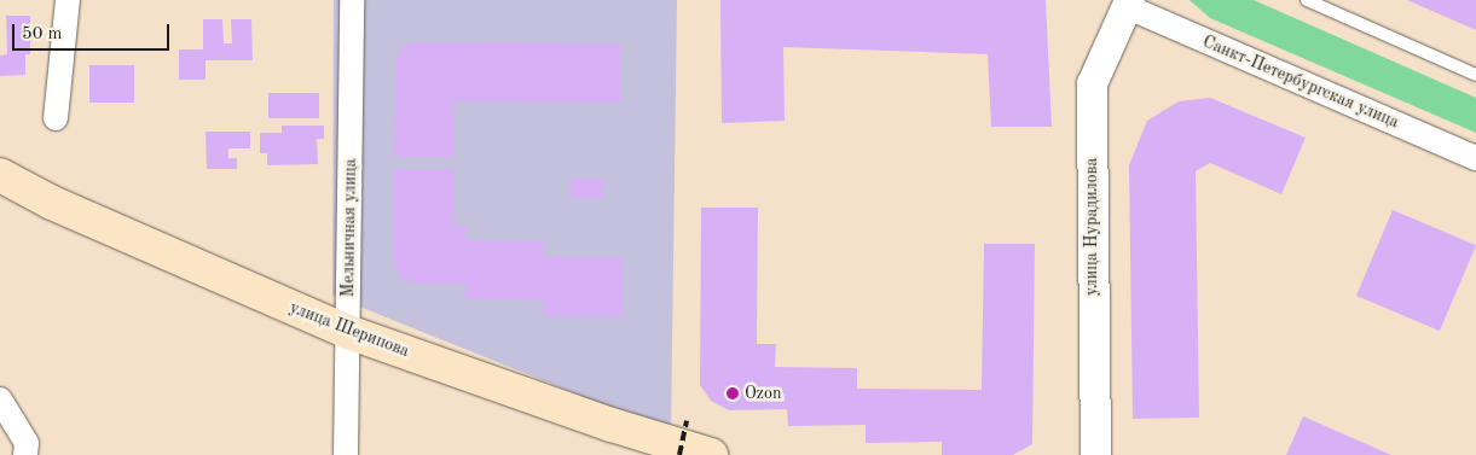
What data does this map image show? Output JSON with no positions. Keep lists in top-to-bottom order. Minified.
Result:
{"streets":{"main road":["улица Шерипова"],"street":["Санкт-Петербургская улица","улица Нурадилова","Мельничная улица"]},"crossings":[["Санкт-Петербургская улица","улица Нурадилова"],["Мельничная улица","улица Шерипова"]],"places":["Ozon"],"scale_bar":"50 m"}
